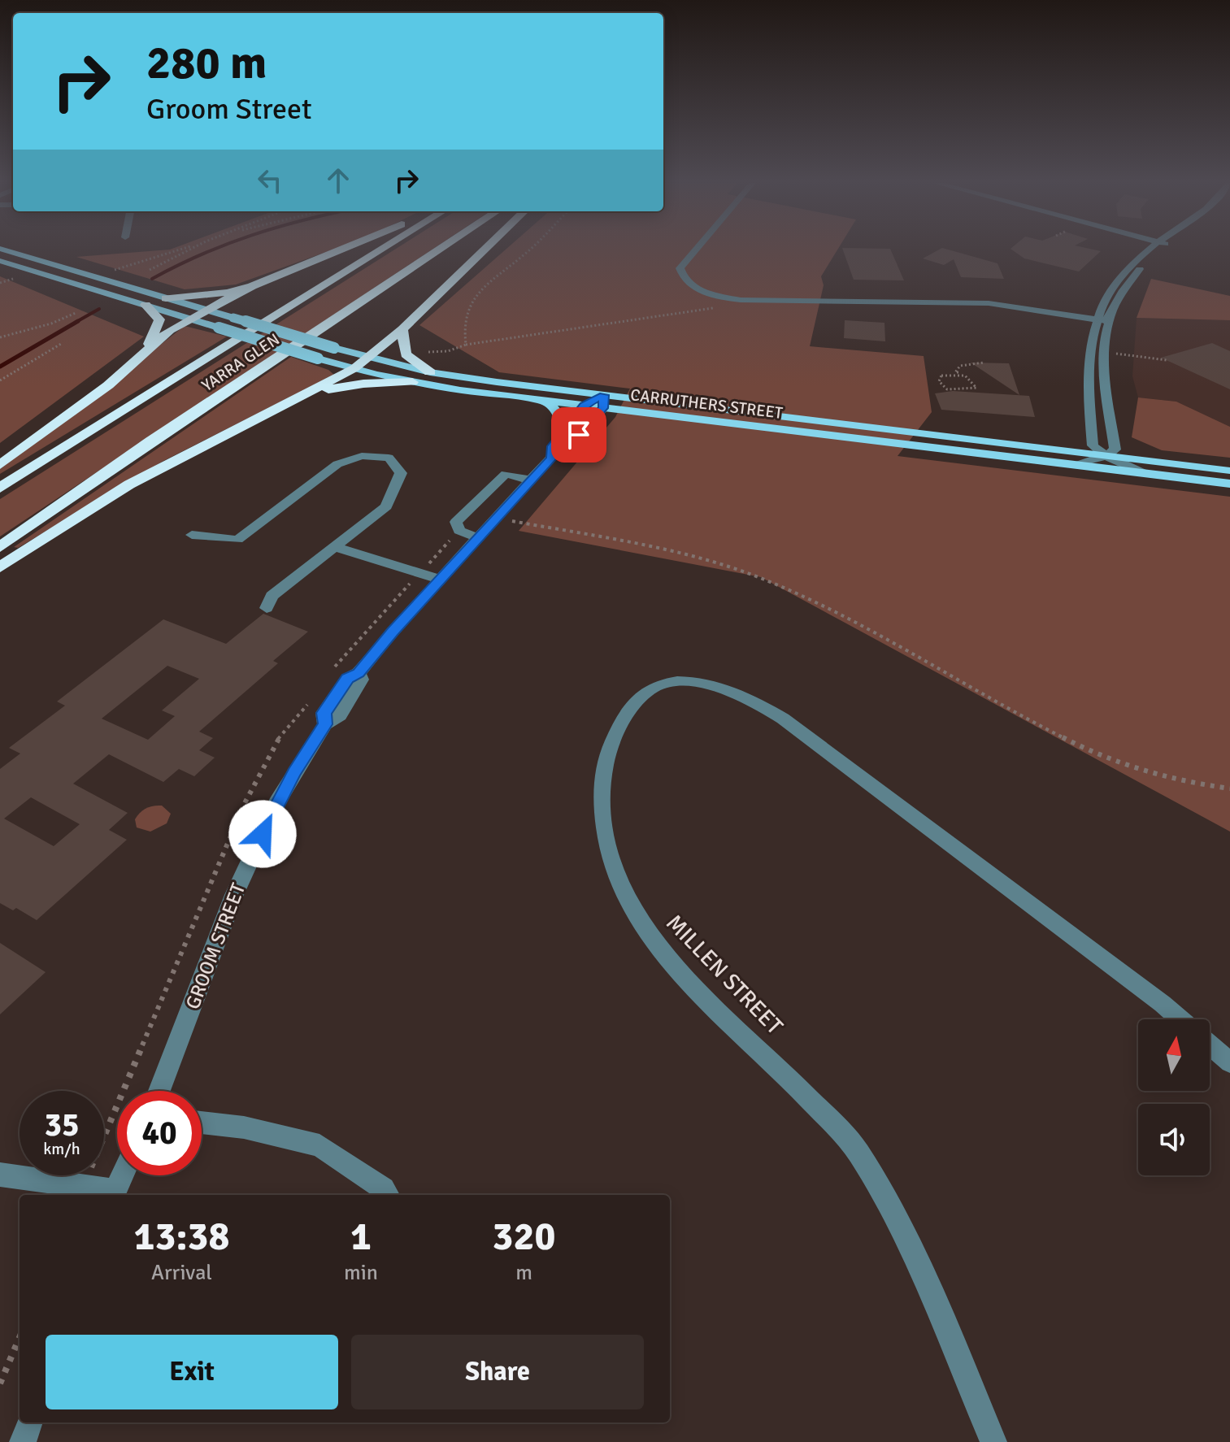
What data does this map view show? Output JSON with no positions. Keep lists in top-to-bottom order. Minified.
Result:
{"streets":{"highway":["YARRA GLEN"],"main road":["CARRUTHERS STREET"],"street":["GROOM STREET","MILLEN STREET"]},"crossings":[["CARRUTHERS STREET","GROOM STREET"]],"north":"top","page":{"turn":["280 m","Groom Street"],"speed":"35 km/h","limit":"40","eta":["13:38","Arrival","1","min","320","m"],"buttons":["Exit","Share"]}}
